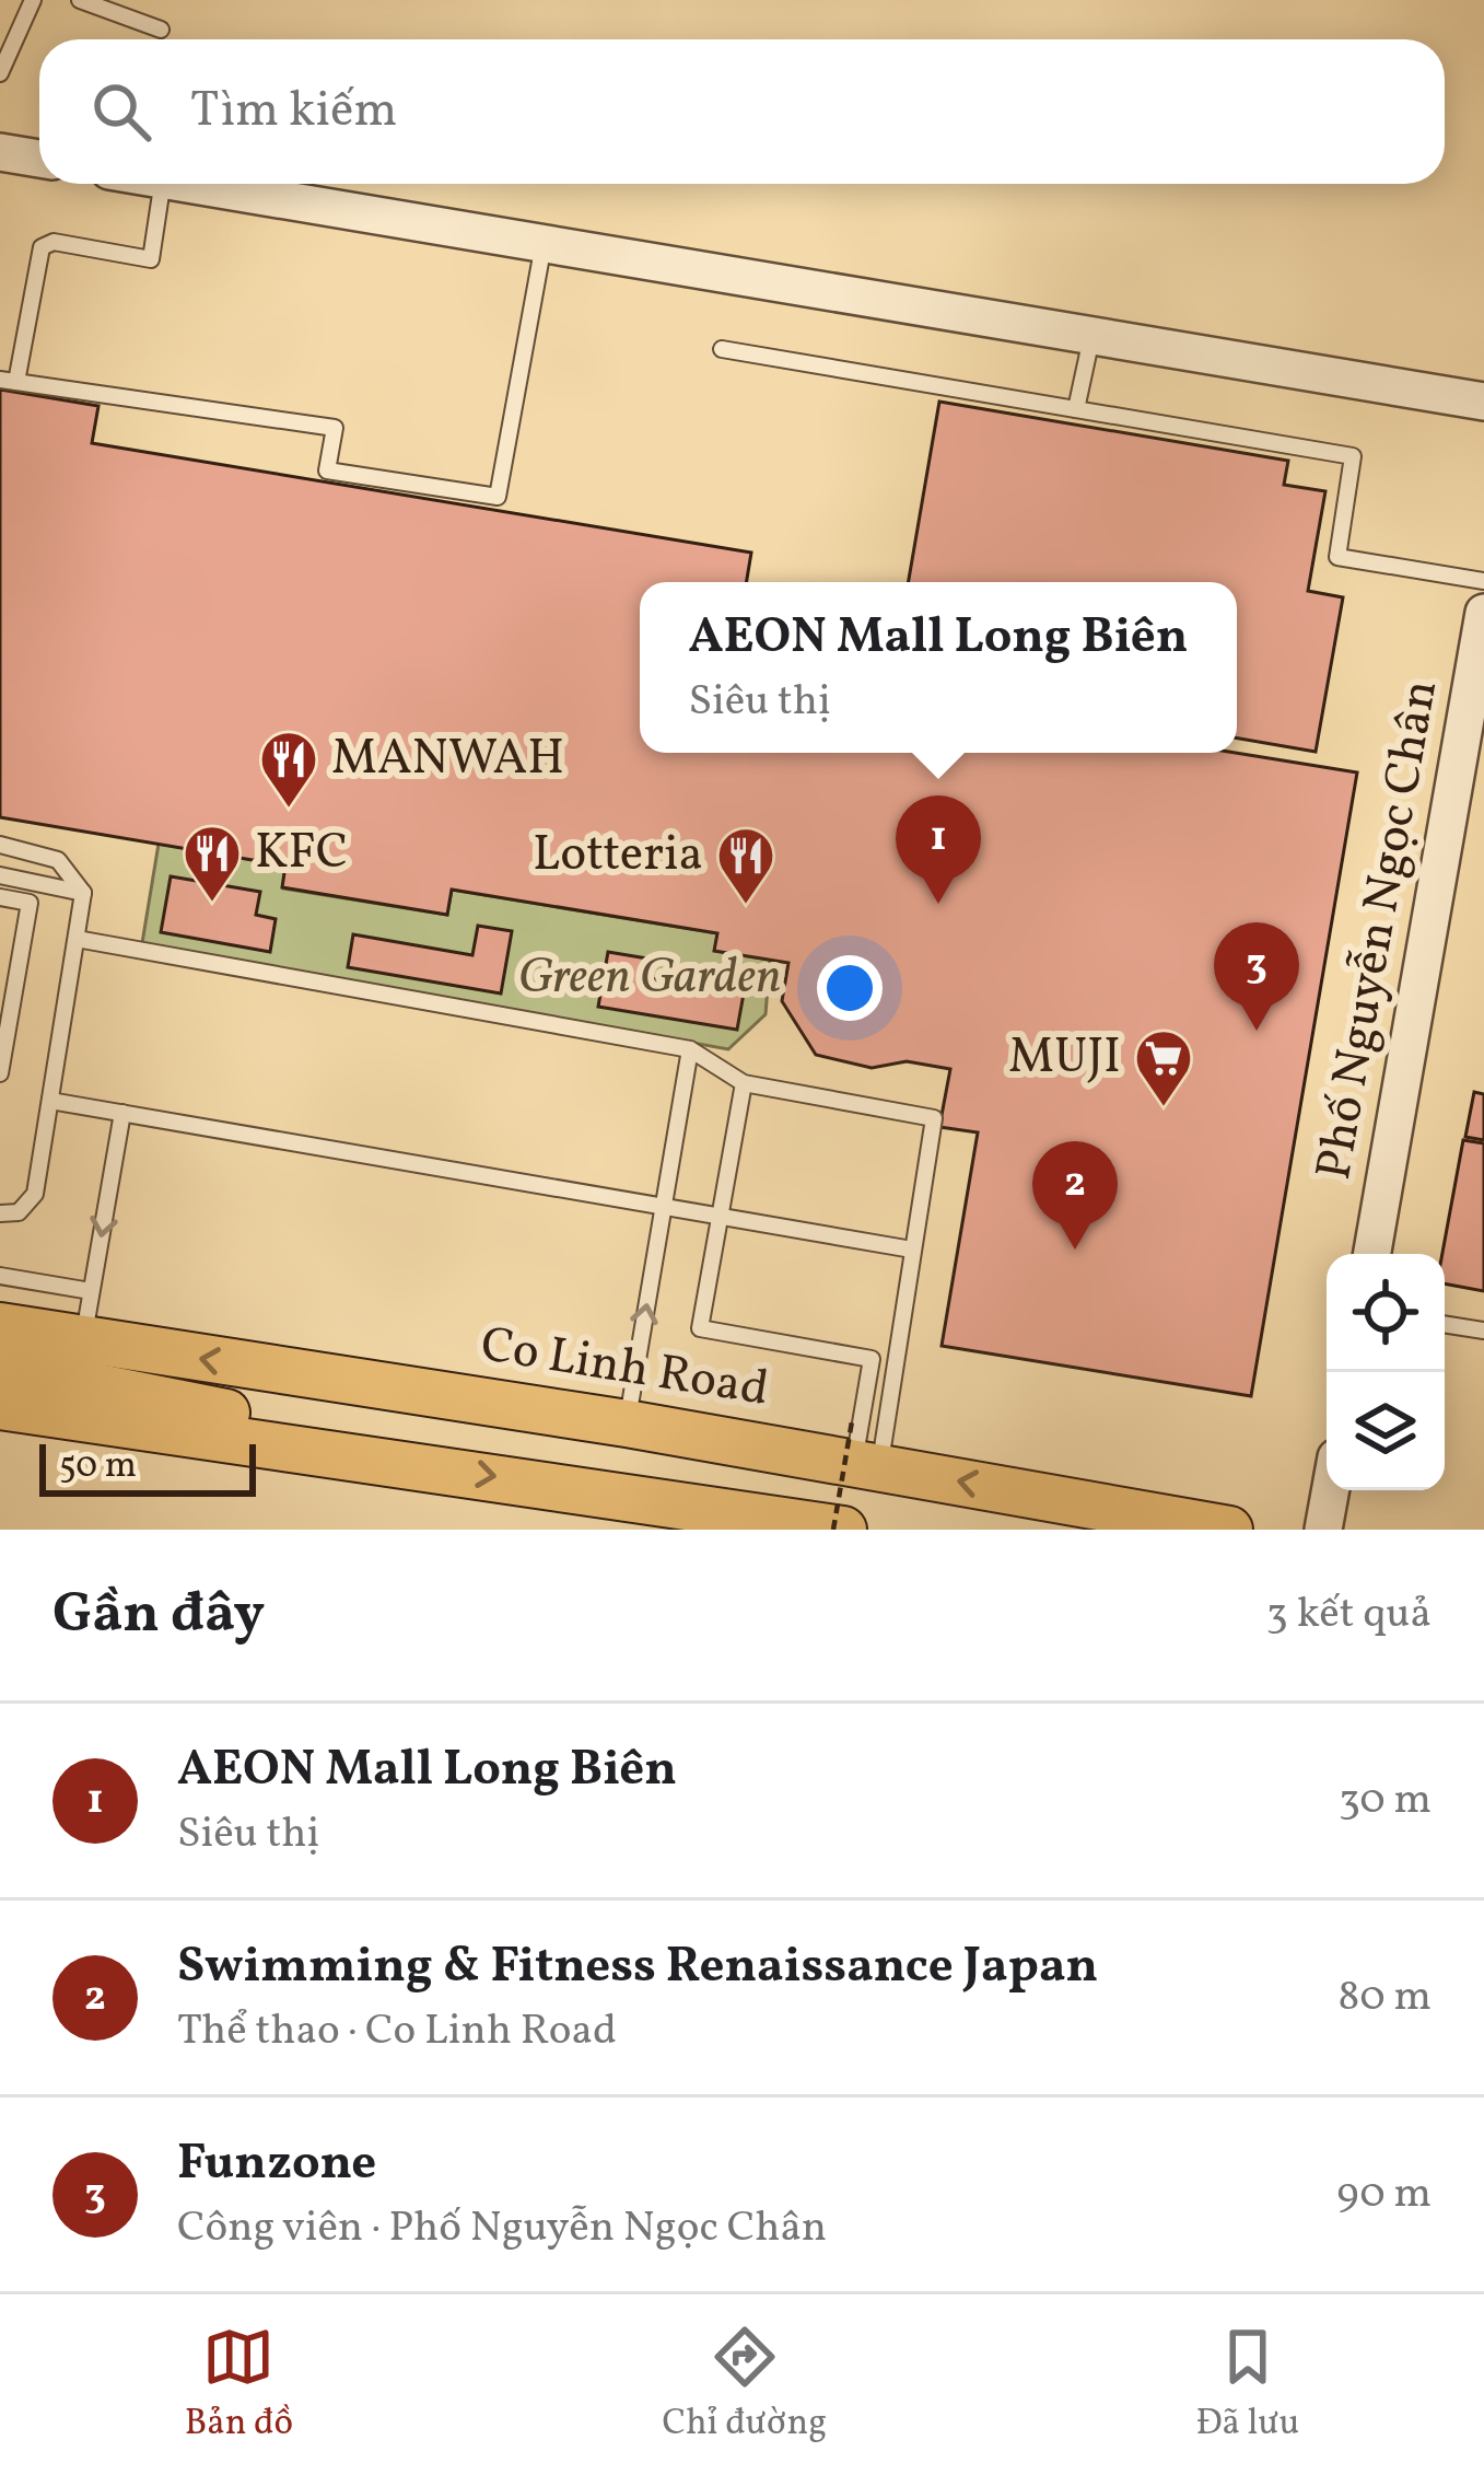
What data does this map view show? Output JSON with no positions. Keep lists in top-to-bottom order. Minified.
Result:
{"streets":{"main road":["Co Linh Road"],"street":["Phố Nguyễn Ngọc Chân"]},"parks":["Green Garden"],"places":{"restaurant":["MANWAH","KFC","Lotteria"],"supermarket":["MUJI"]},"scale_bar":"50 m","page":{"search":"Tìm kiếm","popup":["AEON Mall Long Biên","Siêu thị"],"pins":["1","3","2"],"scale":"50 m","heading":["Gần đây","3 kết quả"],"list":[{"mark":"1","name":"AEON Mall Long Biên","note":"Siêu thị","value":"30 m"},{"mark":"2","name":"Swimming & Fitness Renaissance Japan","note":"Thể thao · Co Linh Road","value":"80 m"},{"mark":"3","name":"Funzone","note":"Công viên · Phố Nguyễn Ngọc Chân","value":"90 m"}],"nav":["Bản đồ","Chỉ đường","Đã lưu"]}}
